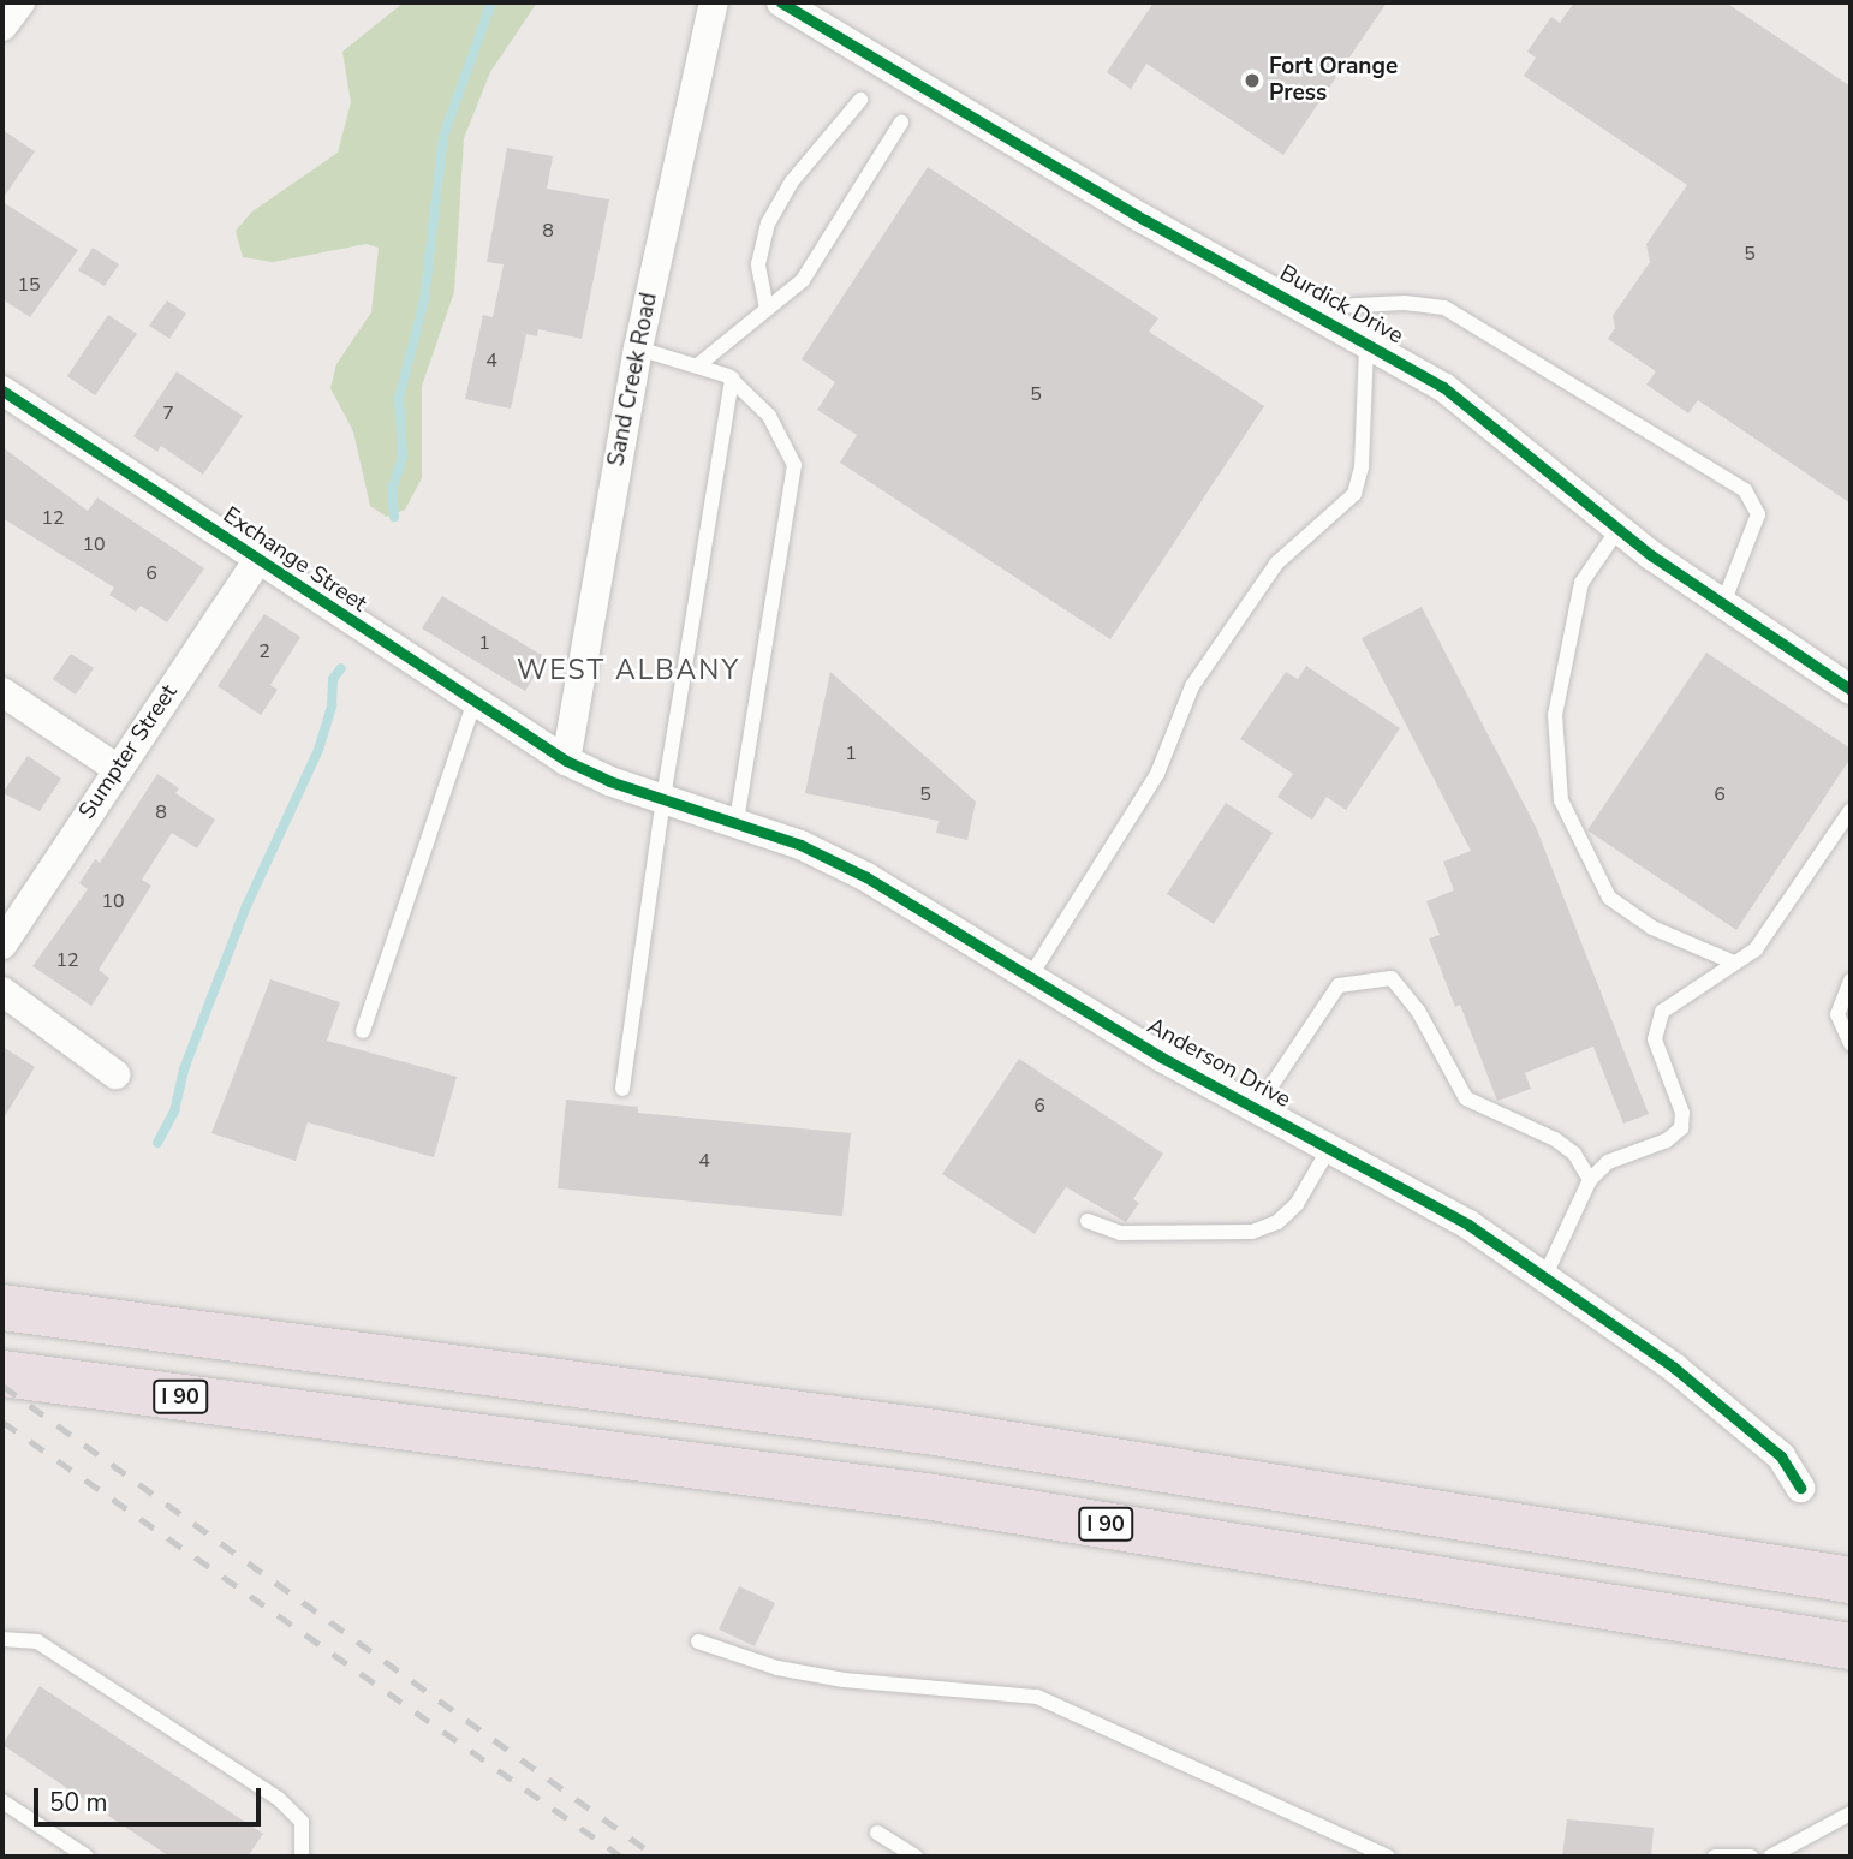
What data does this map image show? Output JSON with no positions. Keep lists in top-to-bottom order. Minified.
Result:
{"streets":{"highway":["I 90"],"street":["Burdick Drive","Sand Creek Road","Exchange Street","Sumpter Street","Anderson Drive"]},"crossings":[["Sand Creek Road","Exchange Street"],["Sand Creek Road","Anderson Drive"],["Exchange Street","Sumpter Street"],["Exchange Street","Anderson Drive"]],"districts":["WEST ALBANY"],"places":["Fort Orange Press"],"house_numbers":["8","5","15","4","5","7","12","10","6","1","2","1","5","6","8","10","12","6","4"],"scale_bar":"50 m"}
